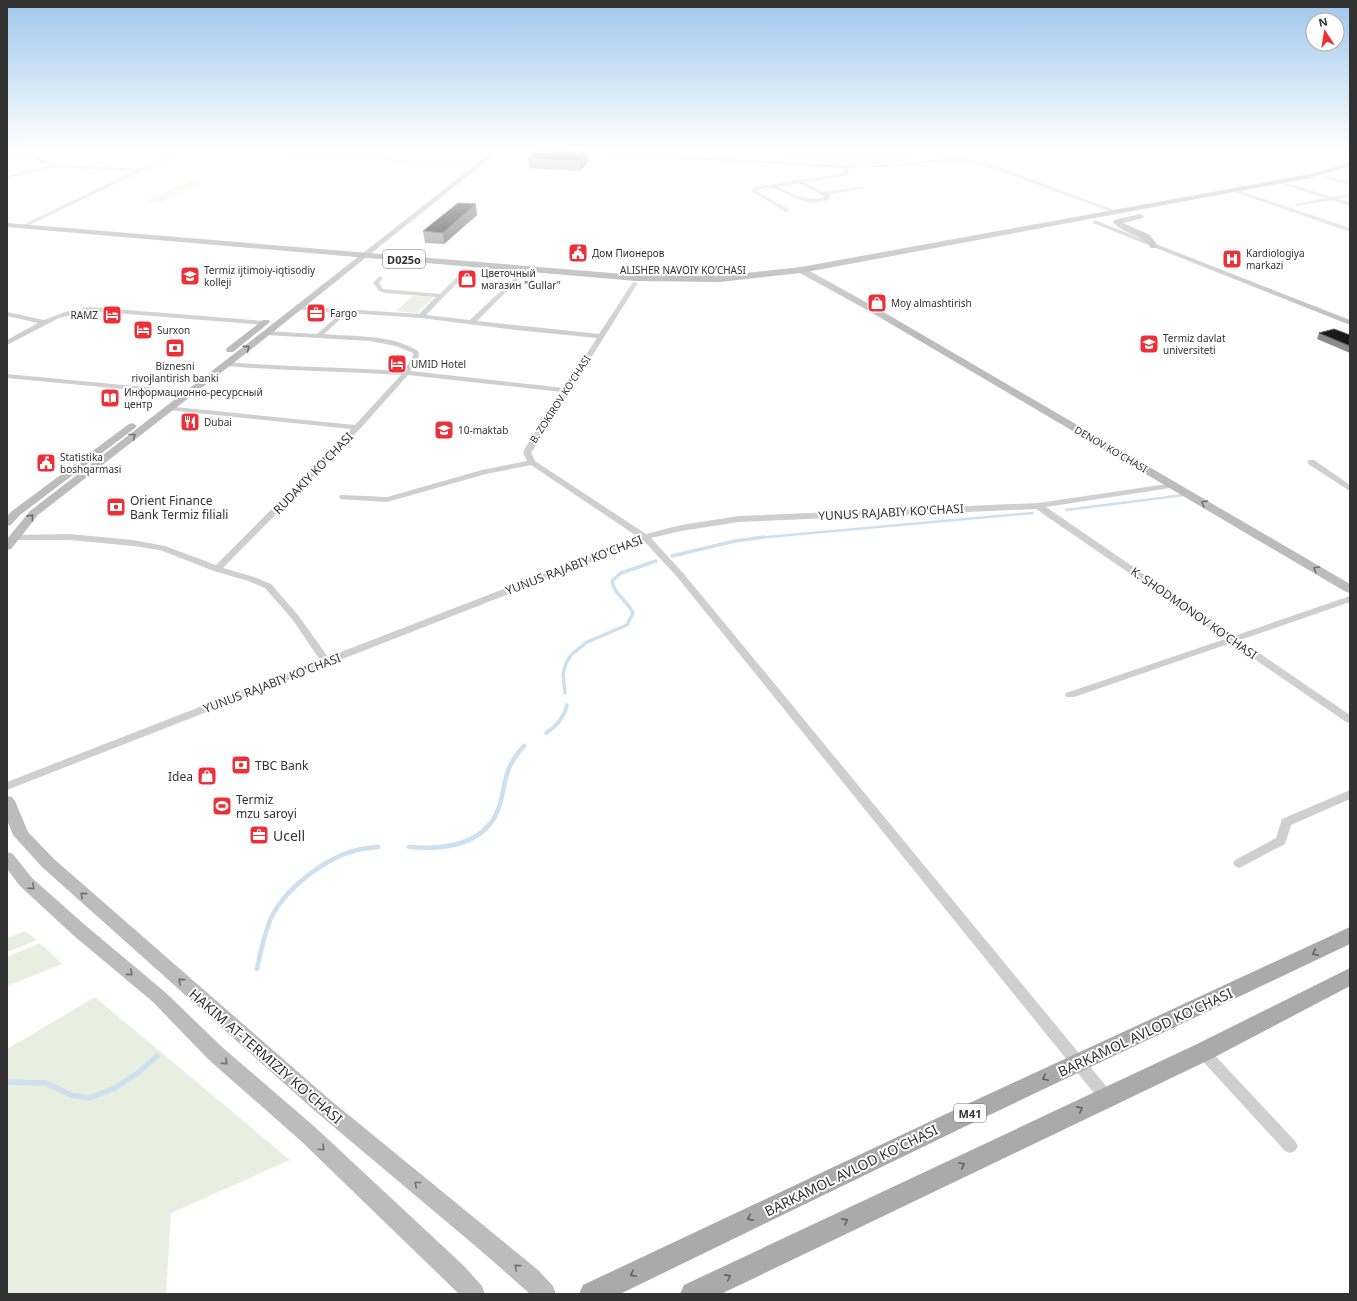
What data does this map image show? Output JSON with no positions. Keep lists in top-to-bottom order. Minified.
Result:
{"streets":{"main road":["D025o","ALISHER NAVOIY KO’CHASI","DENOV KO'CHASI","BARKAMOL AVLOD KO'CHASI","HAKIM AT-TERMIZIY KO'CHASI","M41"],"street":["B. ZOKIROV KO'CHASI","RUDAKIY KO'CHASI","YUNUS RAJABIY KO'CHASI","K. SHODMONOV KO'CHASI"]},"crossings":[["D025o","ALISHER NAVOIY KO’CHASI"],["D025o","DENOV KO'CHASI"],["ALISHER NAVOIY KO’CHASI","B. ZOKIROV KO'CHASI"],["ALISHER NAVOIY KO’CHASI","DENOV KO'CHASI"],["B. ZOKIROV KO'CHASI","YUNUS RAJABIY KO'CHASI"],["B. ZOKIROV KO'CHASI","BARKAMOL AVLOD KO'CHASI"],["DENOV KO'CHASI","YUNUS RAJABIY KO'CHASI"],["YUNUS RAJABIY KO'CHASI","K. SHODMONOV KO'CHASI"]],"places":{"public building":["Дом Пионеров","Statistika boshqarmasi"],"hospital":["Kardiologiya markazi"],"school or university":["Termiz ijtimoiy-iqtisodiy kolleji","Termiz davlat universiteti","10-maktab"],"shop":["Цветочный магазин \"Gullar\"","Moy almashtirish","Idea"],"office":["Fargo","Ucell"],"hotel":["RAMZ","Surxon","UMID Hotel"],"bank":["Biznesni rivojlantirish banki","Orient Finance Bank Termiz filiali","TBC Bank"],"library":["Информационно-ресурсный центр"],"restaurant":["Dubai"],"sports":["Termiz mzu saroyi"]},"north":"top"}
